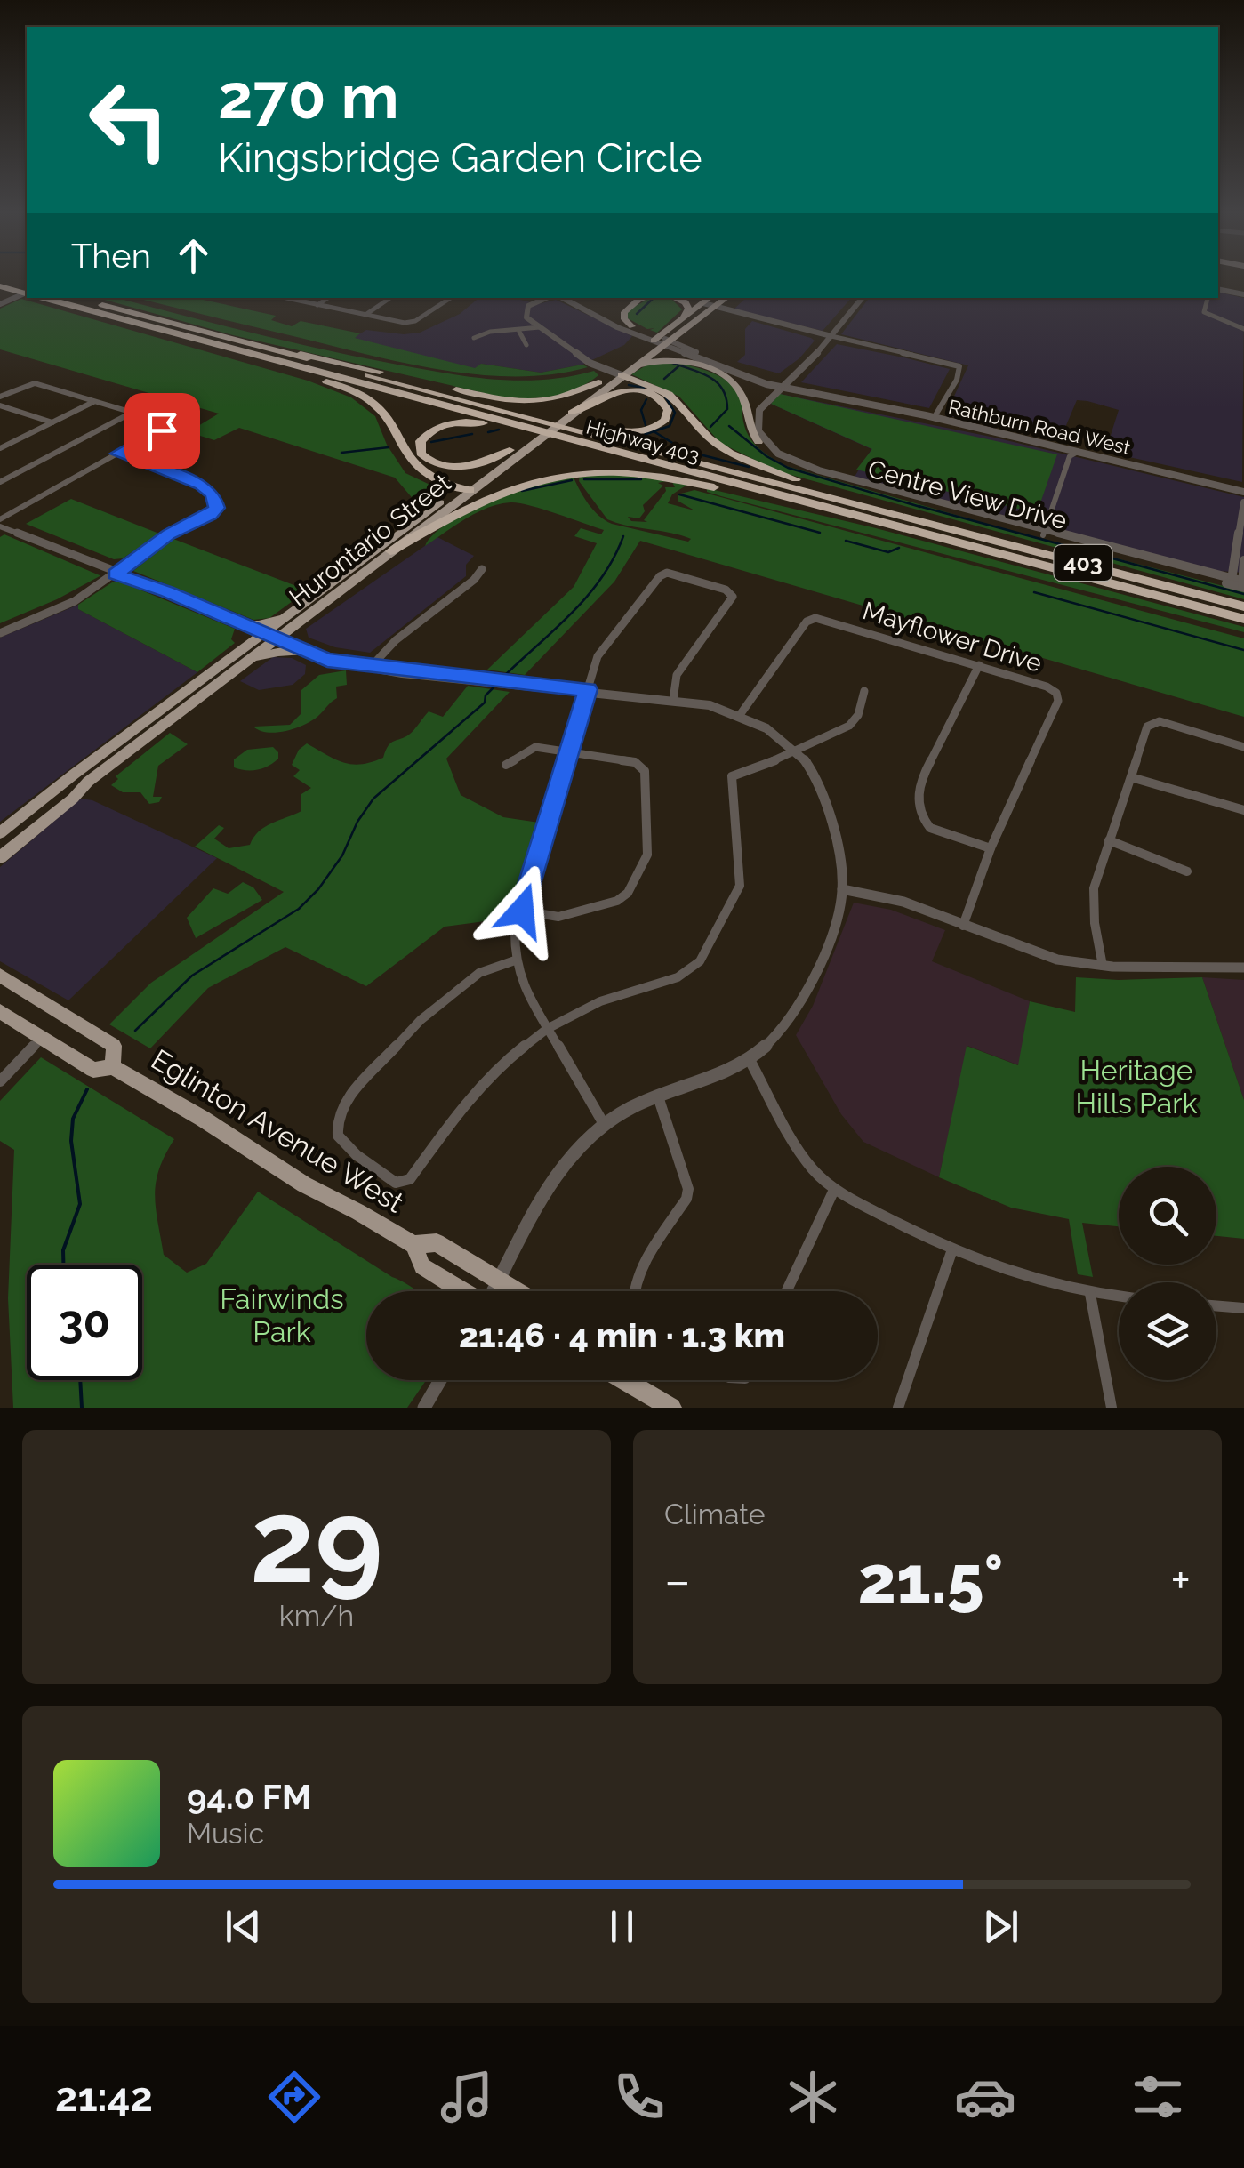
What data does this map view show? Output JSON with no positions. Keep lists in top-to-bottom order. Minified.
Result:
{"streets":{"highway":["Highway 403","403"],"main road":["Hurontario Street","Eglinton Avenue West"],"street":["Rathburn Road West","Centre View Drive","Mayflower Drive"]},"crossings":[["Rathburn Road West","Centre View Drive"],["Rathburn Road West","Hurontario Street"],["Highway 403","Hurontario Street"]],"parks":["Heritage Hills Park","Fairwinds Park"],"page":{"turn":["270 m","Kingsbridge Garden Circle"],"then":"Then","limit":"30","trip":"21:46 · 4 min · 1.3 km","tile":[["29","km/h"],"Climate"],"heat":["−","21.5°","+"],"song":["94.0 FM","Music"],"tabs":"21:42"}}
